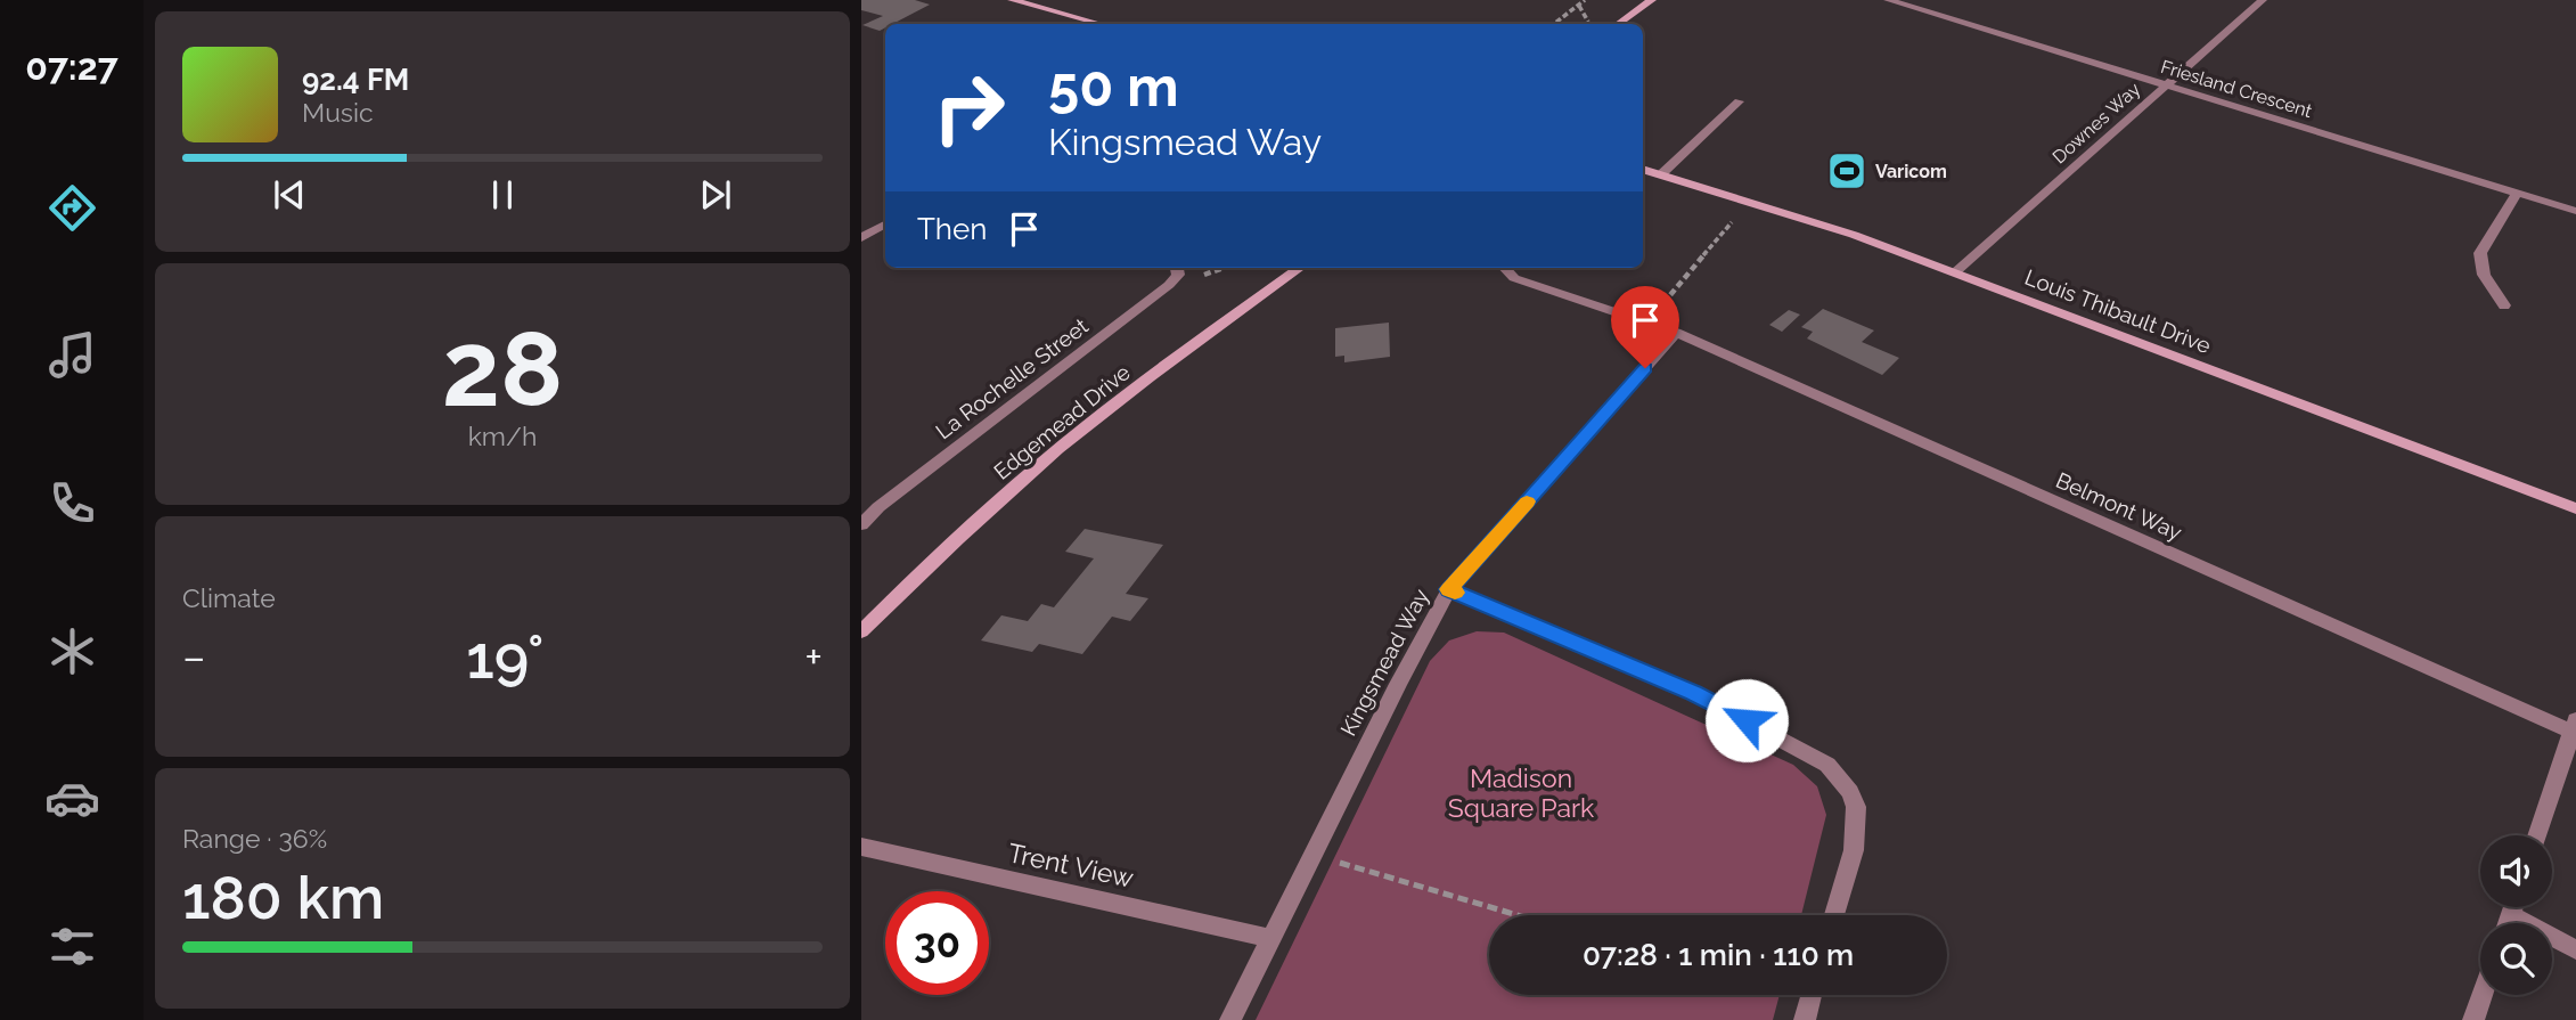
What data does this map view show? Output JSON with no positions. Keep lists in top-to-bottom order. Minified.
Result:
{"streets":{"street":["Friesland Crescent","Downes Way","Louis Thibault Drive","La Rochelle Street","Edgemead Drive","Belmont Way","Kingsmead Way","Trent View"]},"crossings":[["Friesland Crescent","Downes Way"],["Downes Way","Louis Thibault Drive"],["Belmont Way","Kingsmead Way"],["Kingsmead Way","Trent View"]],"parks":["Madison Square Park"],"places":{"sports":["Varicom"]},"page":{"tabs":"07:27","turn":["50 m","Kingsmead Way"],"song":["92.4 FM","Music"],"then":"Then","tile":[["28","km/h"],"Climate",["Range · 36%","180 km"]],"heat":["−","19°","+"],"limit":"30","trip":"07:28 · 1 min · 110 m"}}
